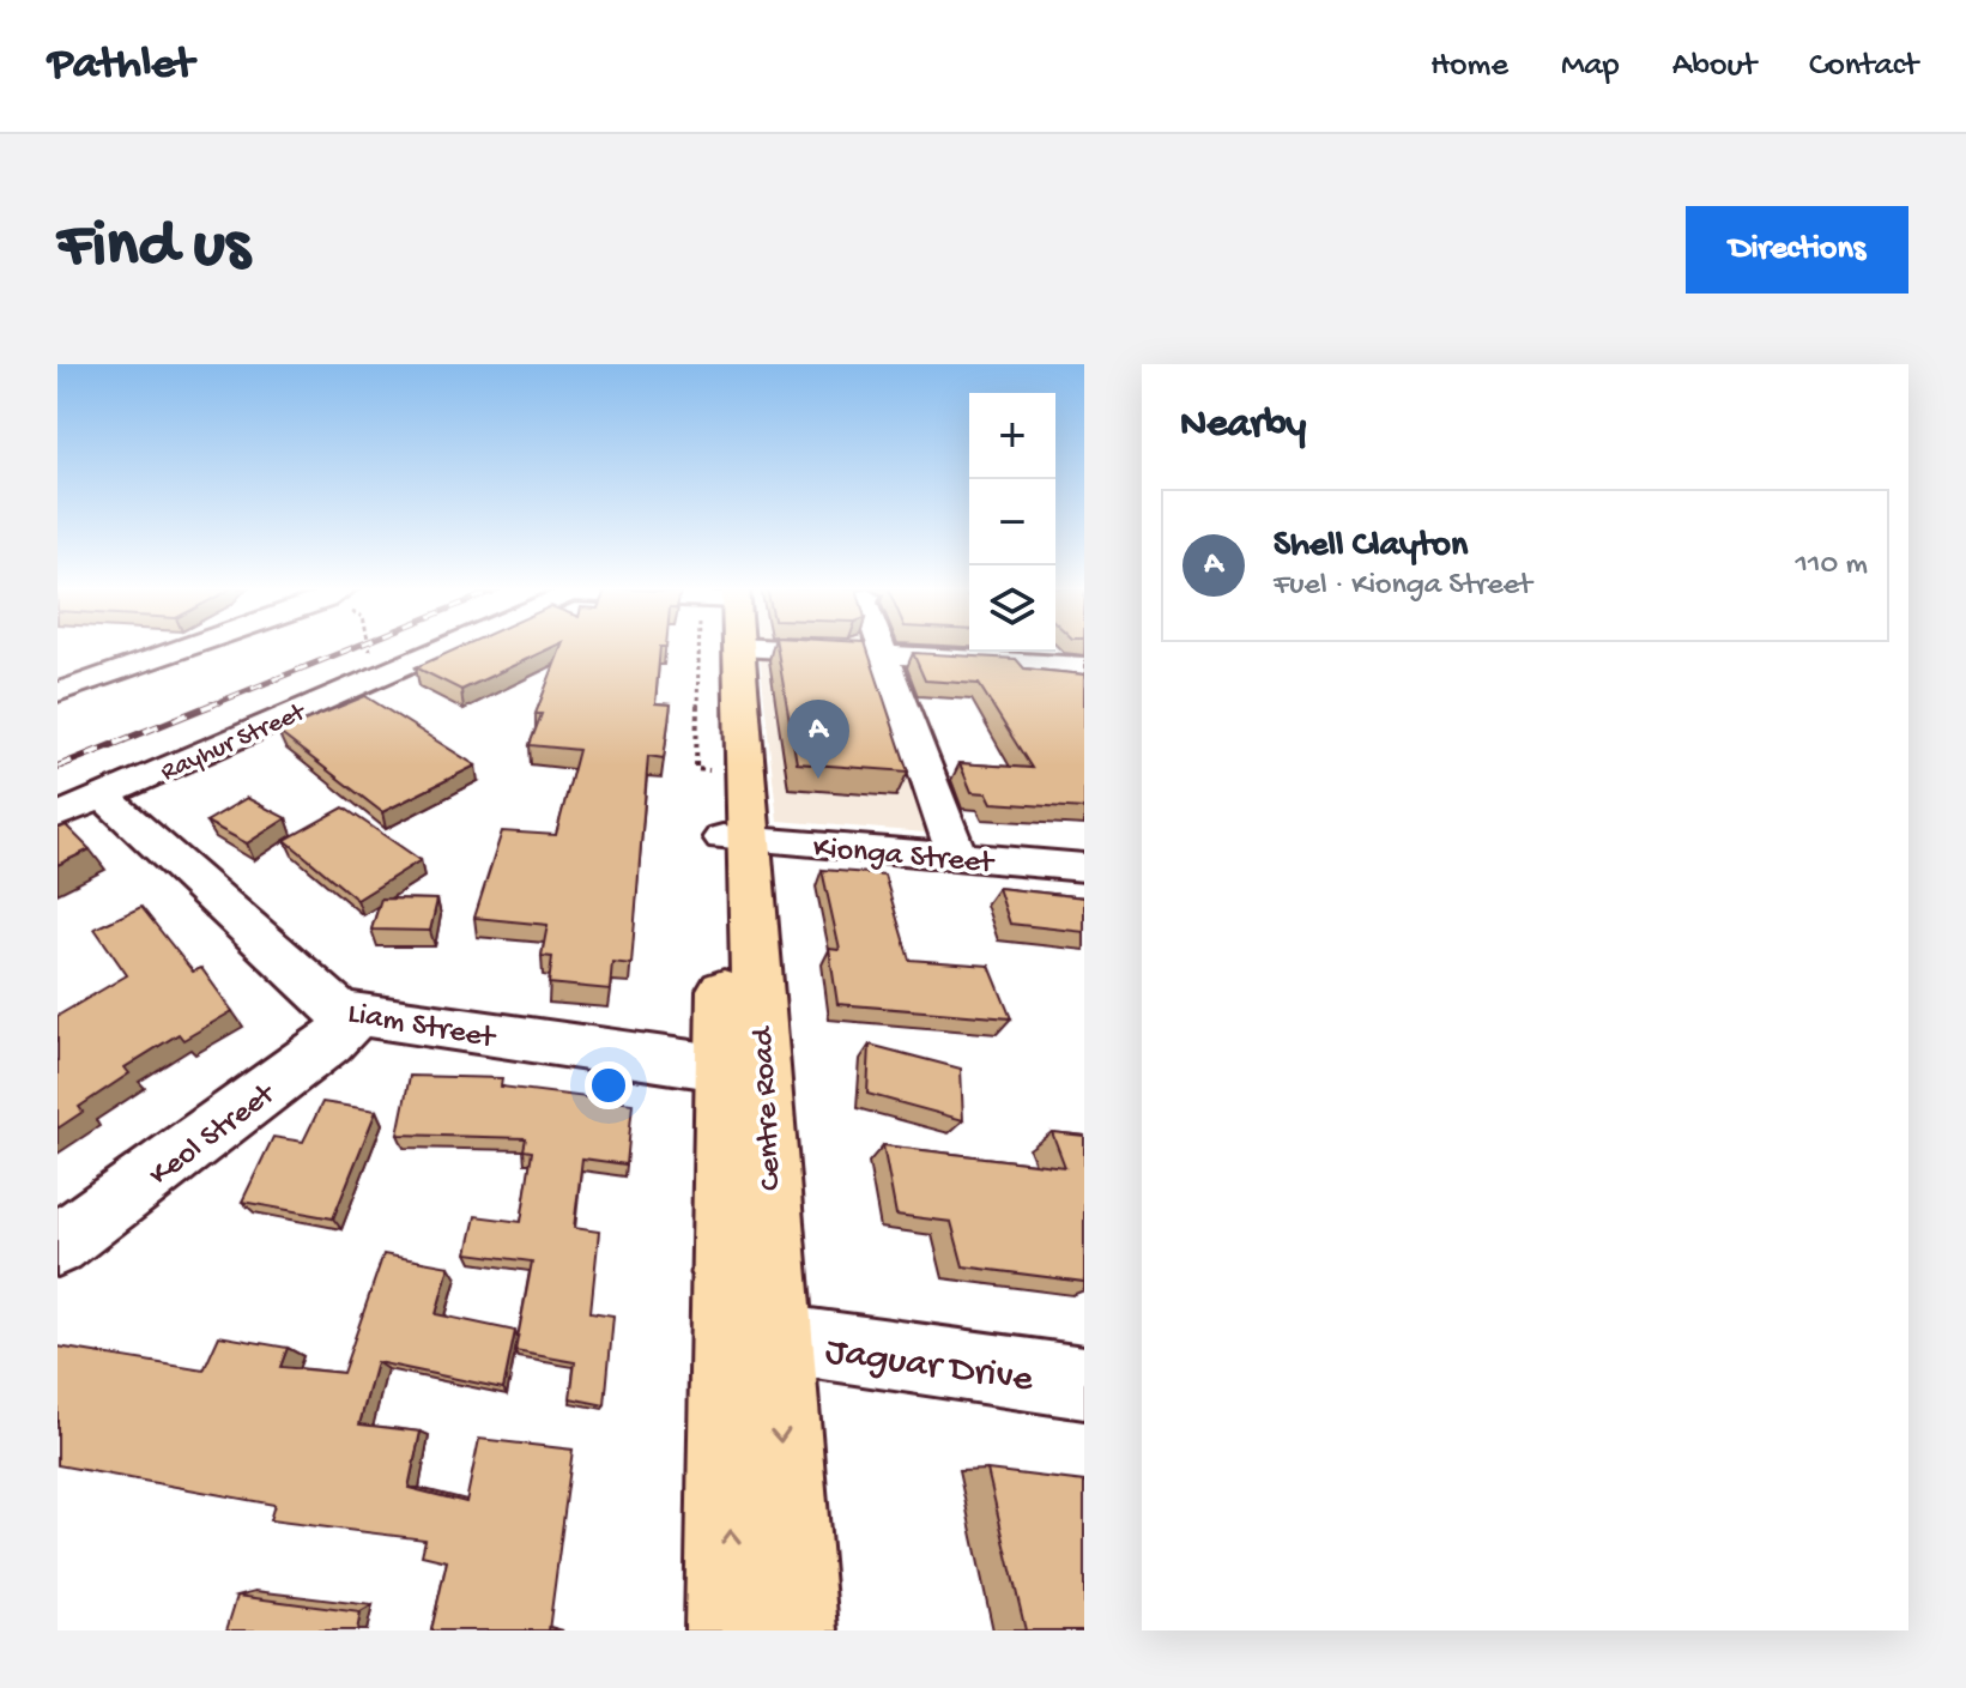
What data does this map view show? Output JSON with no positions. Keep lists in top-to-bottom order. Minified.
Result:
{"streets":{"main road":["Centre Road"],"street":["Rayhur Street","Kionga Street","Liam Street","Keol Street","Jaguar Drive"]},"crossings":[["Rayhur Street","Liam Street"],["Kionga Street","Centre Road"],["Liam Street","Centre Road"],["Liam Street","Keol Street"],["Centre Road","Jaguar Drive"]],"page":{"header":"Pathlet","nav":["Home","Map","About","Contact"],"buttons":"Directions","title":"Find us","heading":"Nearby","map_buttons":["+","−"],"list":[{"mark":"A","name":"Shell Clayton","note":"Fuel · Kionga Street","value":"110 m"}],"pins":"A"}}
